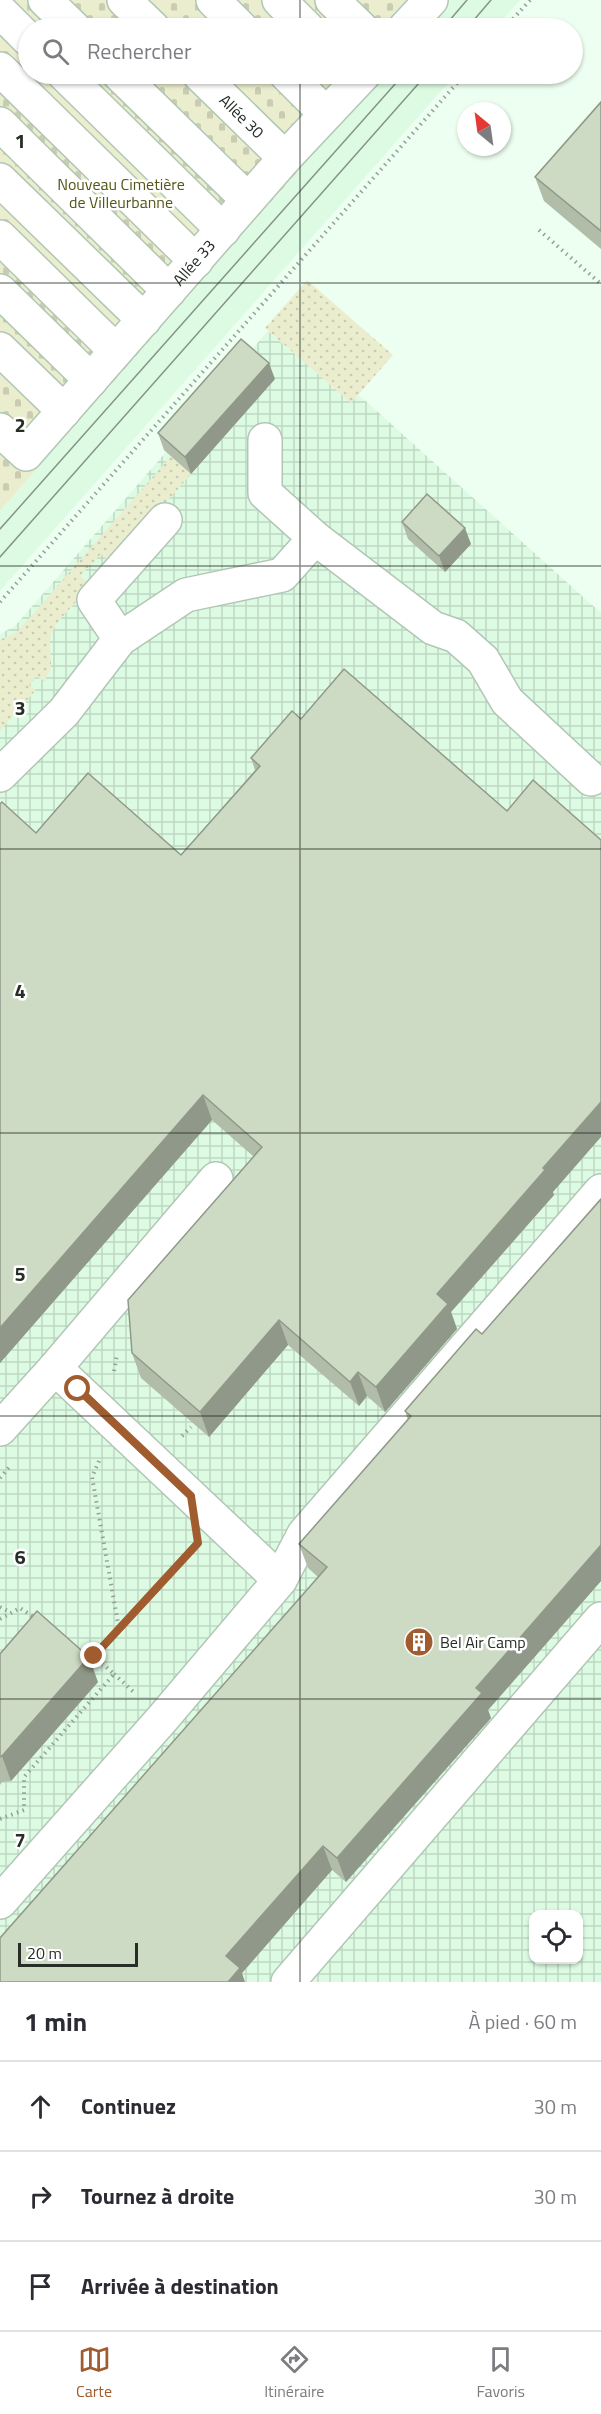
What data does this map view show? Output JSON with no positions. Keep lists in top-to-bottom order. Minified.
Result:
{"streets":{"lane":["Allée 30","Allée 33"]},"crossings":[["Allée 30","Allée 33"]],"parks":["Nouveau Cimetière de Villeurbanne"],"places":{"building":["Bel Air Camp"]},"scale_bar":"20 m","north":"top left","page":{"search":"Rechercher","scale":"20 m","heading":["1 min","À pied · 60 m"],"list":[["Continuez","30 m"],["Tournez à droite","30 m"],"Arrivée à destination"],"nav":["Carte","Itinéraire","Favoris"]},"grid":{"rows":["1","2","3","4","5","6","7"]}}
